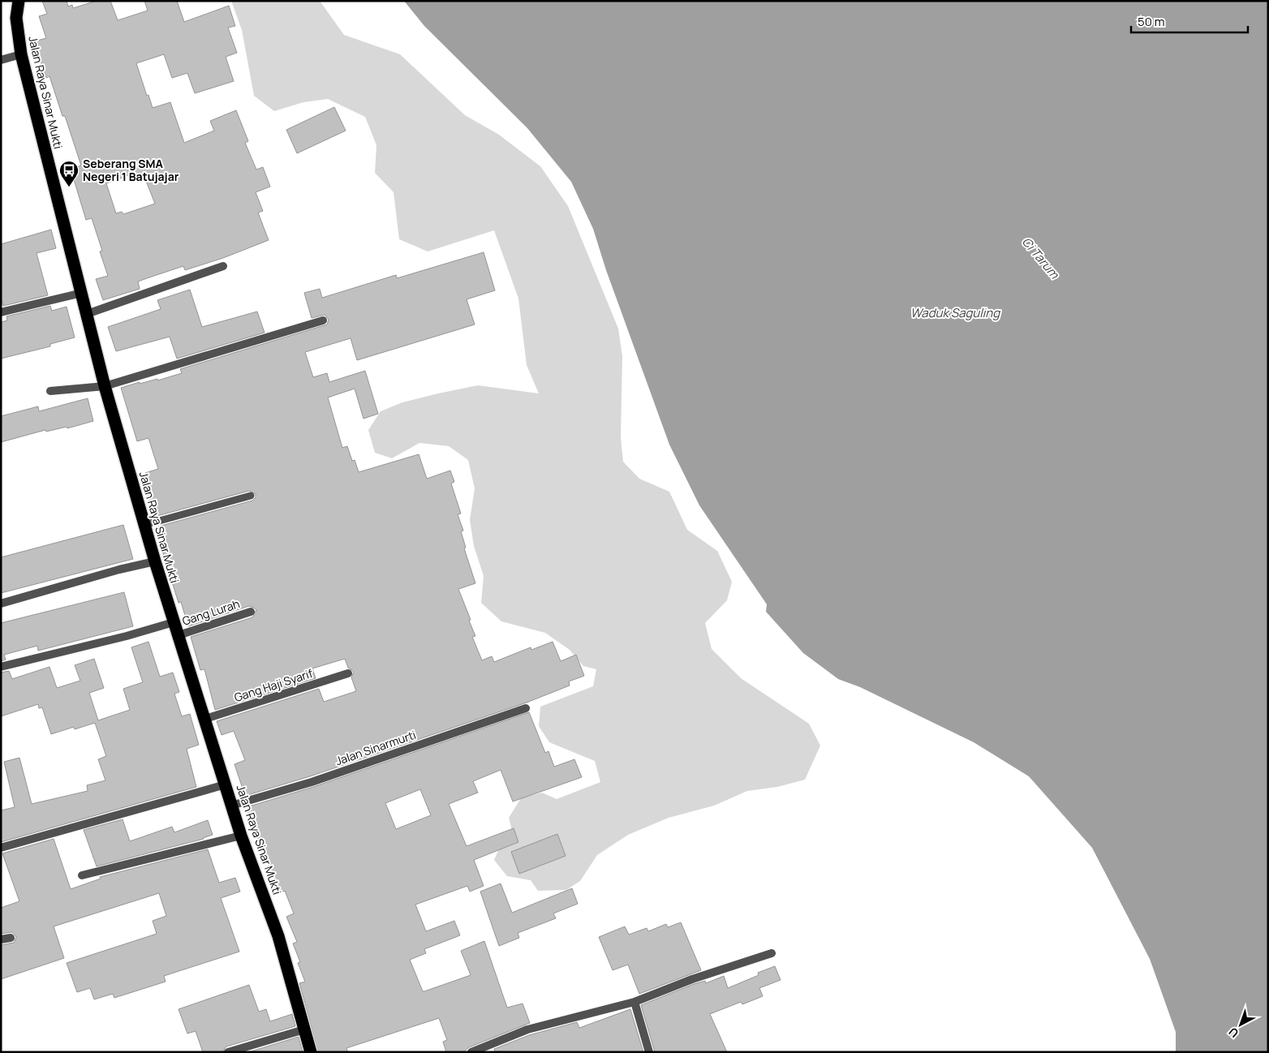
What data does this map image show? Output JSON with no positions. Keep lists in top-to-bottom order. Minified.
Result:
{"streets":{"highway":["Jalan Raya Sinar Mukti"],"street":["Gang Lurah","Gang Haji Syarif","Jalan Sinarmurti"]},"crossings":[["Jalan Raya Sinar Mukti","Gang Lurah"],["Jalan Raya Sinar Mukti","Gang Haji Syarif"],["Jalan Raya Sinar Mukti","Jalan Sinarmurti"]],"water":["Ci Tarum","Waduk Saguling"],"places":{"bus stop":["Seberang SMA Negeri 1 Batujajar"]},"scale_bar":"50 m","north":"bottom left"}
